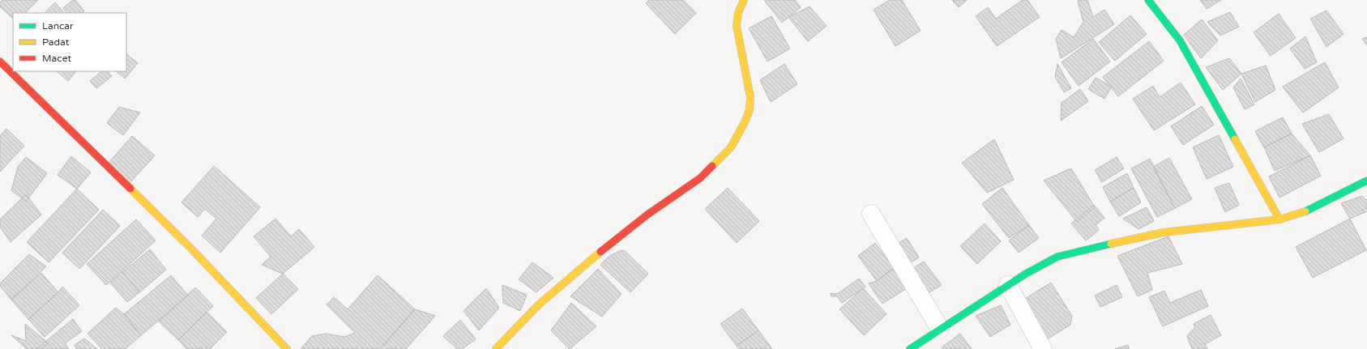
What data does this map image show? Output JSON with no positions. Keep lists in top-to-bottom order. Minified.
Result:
{"legend":["Lancar","Padat","Macet"]}
